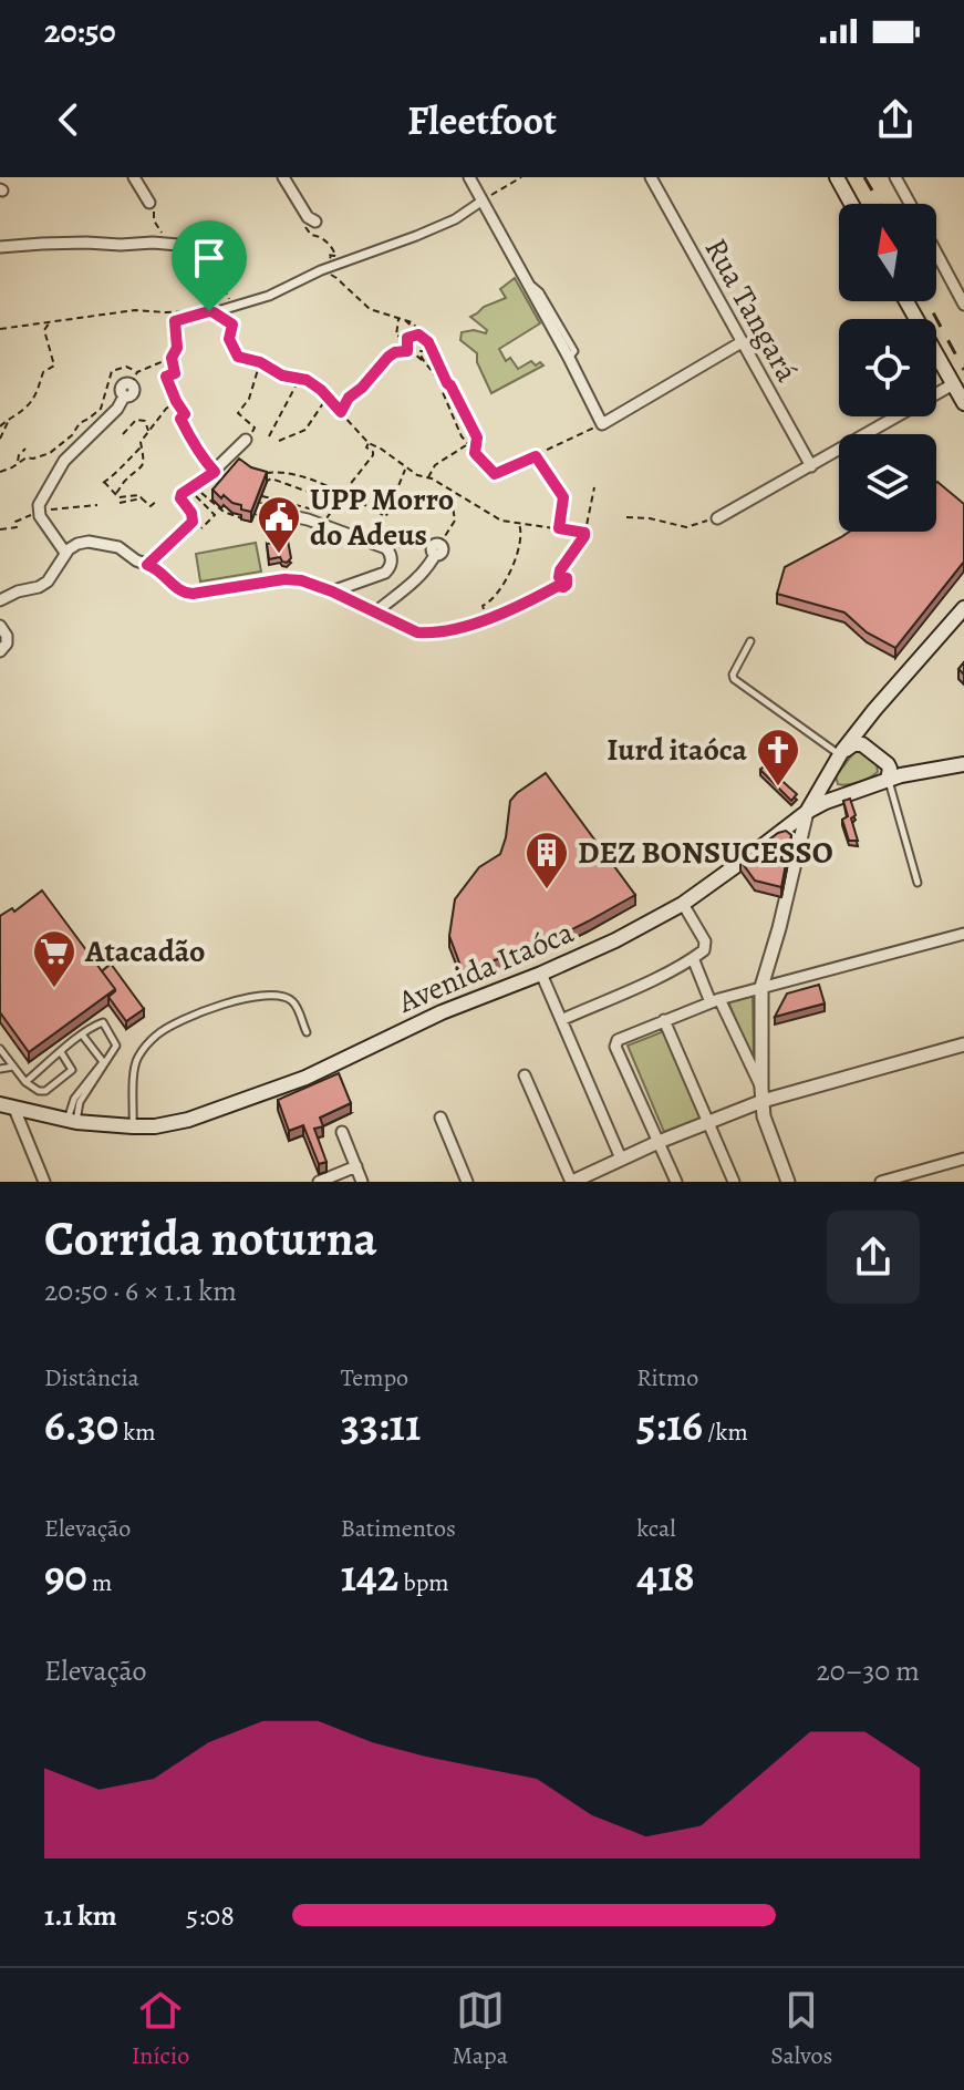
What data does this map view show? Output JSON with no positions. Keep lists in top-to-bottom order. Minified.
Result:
{"streets":{"main road":["Avenida Itaóca"],"street":["Rua Tangará"]},"places":{"public building":["UPP Morro do Adeus"],"church":["Iurd itaóca"],"building":["DEZ BONSUCESSO"],"supermarket":["Atacadão"]},"north":"top","page":{"status":"20:50","header":"Fleetfoot","heading":["Corrida noturna","20:50 · 6 × 1.1 km"],"stats":[["Distância","6.30 km"],["Tempo","33:11"],["Ritmo","5:16 /km"],["Elevação","90 m"],["Batimentos","142 bpm"],["kcal","418"]],"chart":["Elevação","20–30 m"],"list":[{"name":"1.1 km","note":"5:08"}],"tabs":["Início","Mapa","Salvos"]}}
